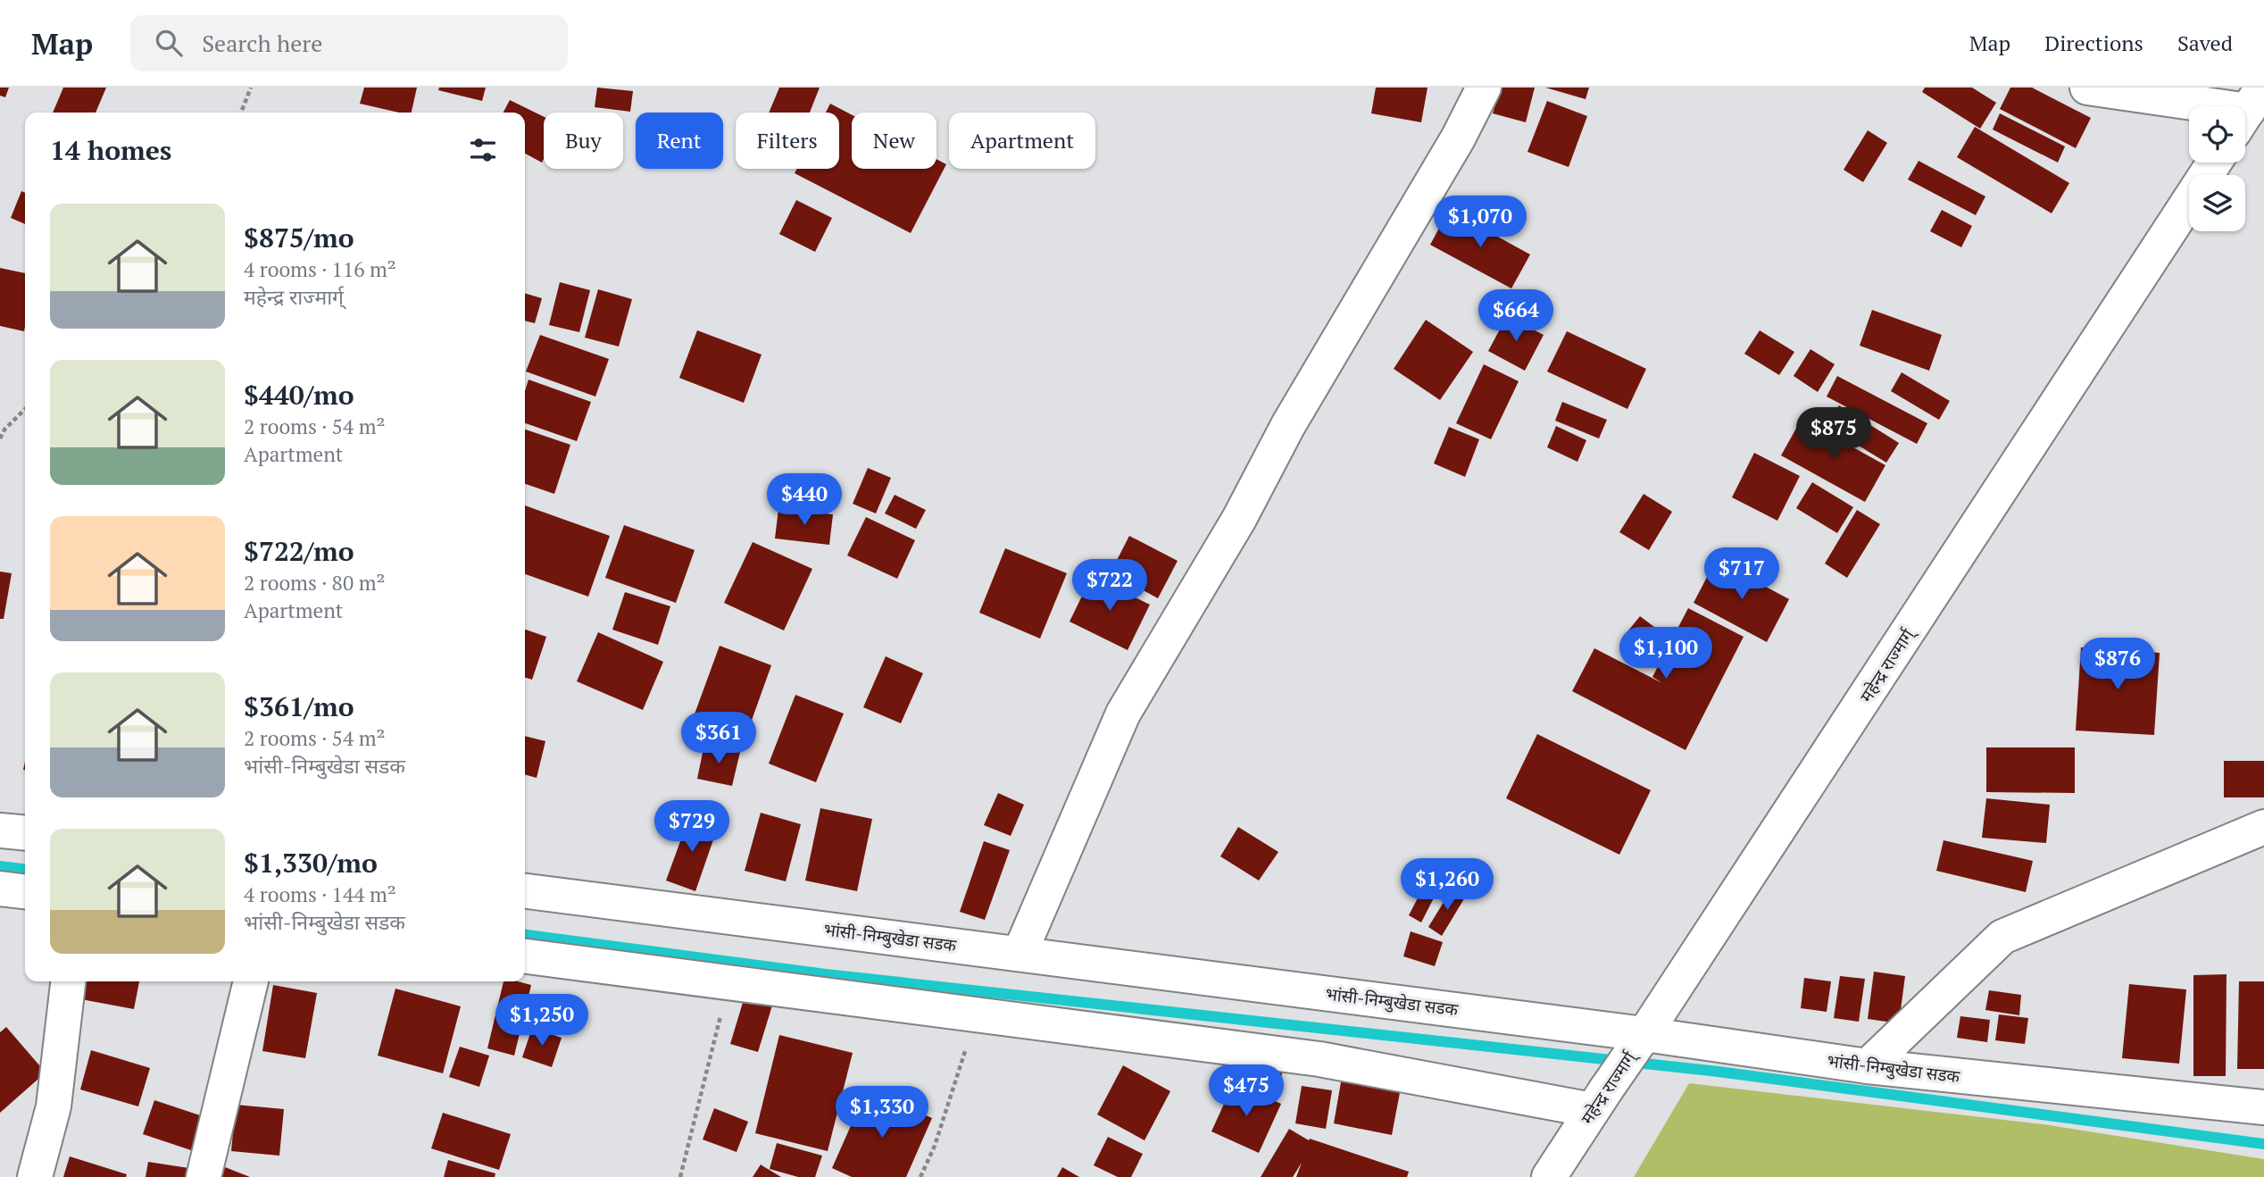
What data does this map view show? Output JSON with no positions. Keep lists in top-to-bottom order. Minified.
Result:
{"streets":{"main road":["महेन्द्र राज्मार्ग्","भांसी-निम्बुखेडा सडक"]},"crossings":[["महेन्द्र राज्मार्ग्","भांसी-निम्बुखेडा सडक"]],"page":{"header":"Map","search":"Search here","nav":["Map","Directions","Saved"],"chip":["Buy","Rent","Filters","New","Apartment"],"heading":"14 homes","list":[{"name":"$875/mo","note":"4 rooms · 116 m² · महेन्द्र राज्मार्ग्"},{"name":"$440/mo","note":"2 rooms · 54 m² · Apartment"},{"name":"$722/mo","note":"2 rooms · 80 m² · Apartment"},{"name":"$361/mo","note":"2 rooms · 54 m² · भांसी-निम्बुखेडा सडक"},{"name":"$1,330/mo","note":"4 rooms · 144 m² · भांसी-निम्बुखेडा सडक"}],"price":["$1,070","$664","$875","$440","$717","$722","$1,100","$876","$361","$729","$1,260","$1,250","$475","$1,330"]}}
